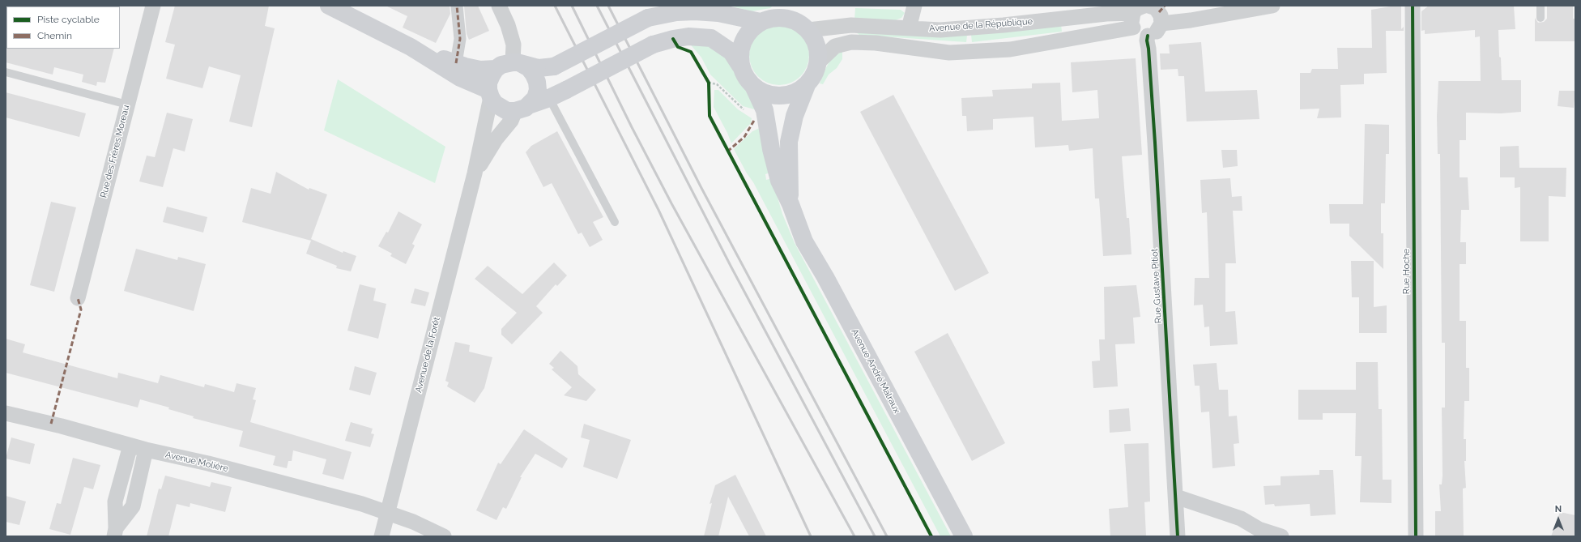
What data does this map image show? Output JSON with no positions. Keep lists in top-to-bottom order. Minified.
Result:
{"streets":{"main road":["Avenue André Malraux"],"street":["Avenue de la République","Rue des Frères Moreau","Rue Hoche","Rue Gustave Pitiot","Avenue de la Forêt","Avenue Molière"]},"crossings":[["Avenue de la Forêt","Avenue Molière"]],"legend":["Piste cyclable","Chemin"],"north":"top"}
